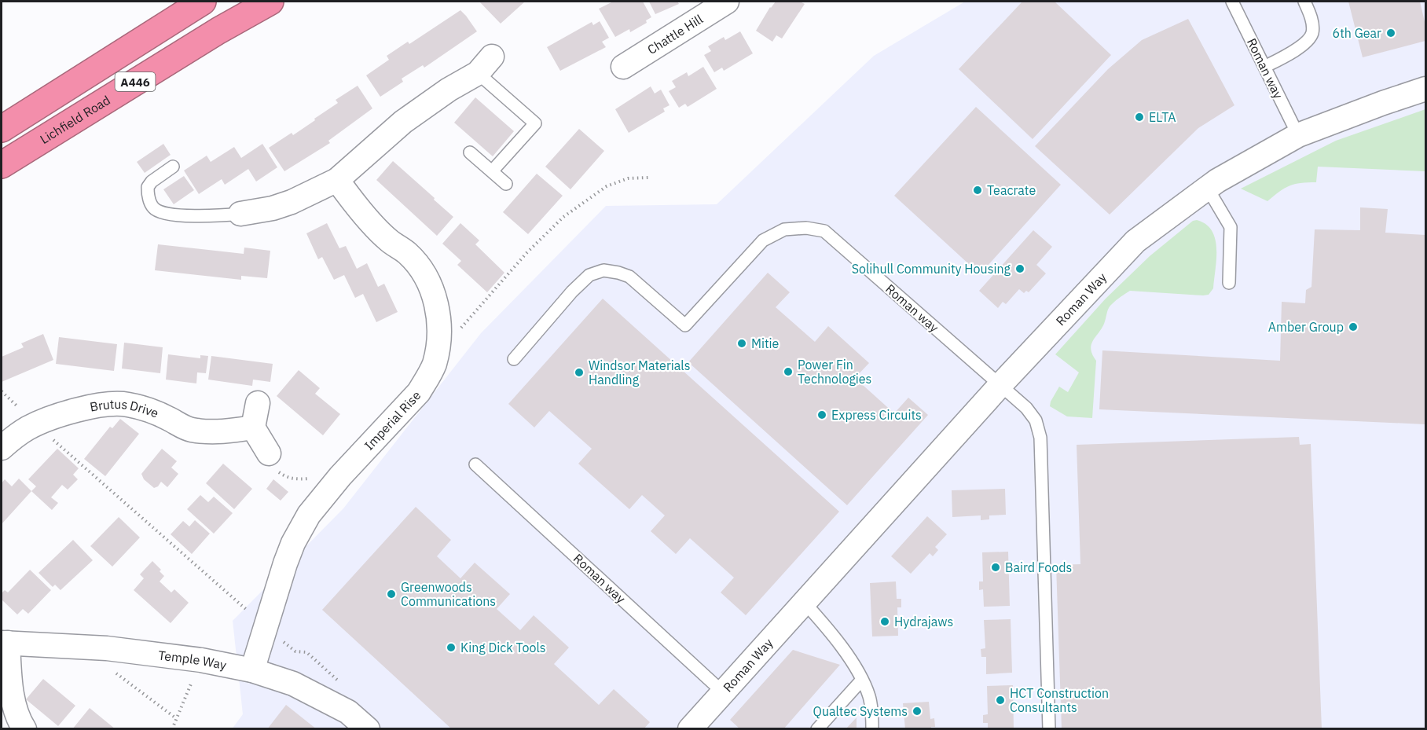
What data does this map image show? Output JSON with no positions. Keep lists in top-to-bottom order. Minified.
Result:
{"streets":{"highway":["A446","Lichfield Road"],"street":["Chattle Hill","Roman Way","Brutus Drive","Imperial Rise","Temple Way"],"lane":["Roman way"]},"crossings":[["Roman way","Roman Way"],["Imperial Rise","Temple Way"]],"places":["6th Gear","ELTA","Teacrate","Solihull Community Housing","Amber Group","Mitie","Power Fin Technologies","Windsor Materials Handling","Express Circuits","Baird Foods","Greenwoods Communications","Hydrajaws","King Dick Tools","HCT Construction Consultants","Qualtec Systems"]}
